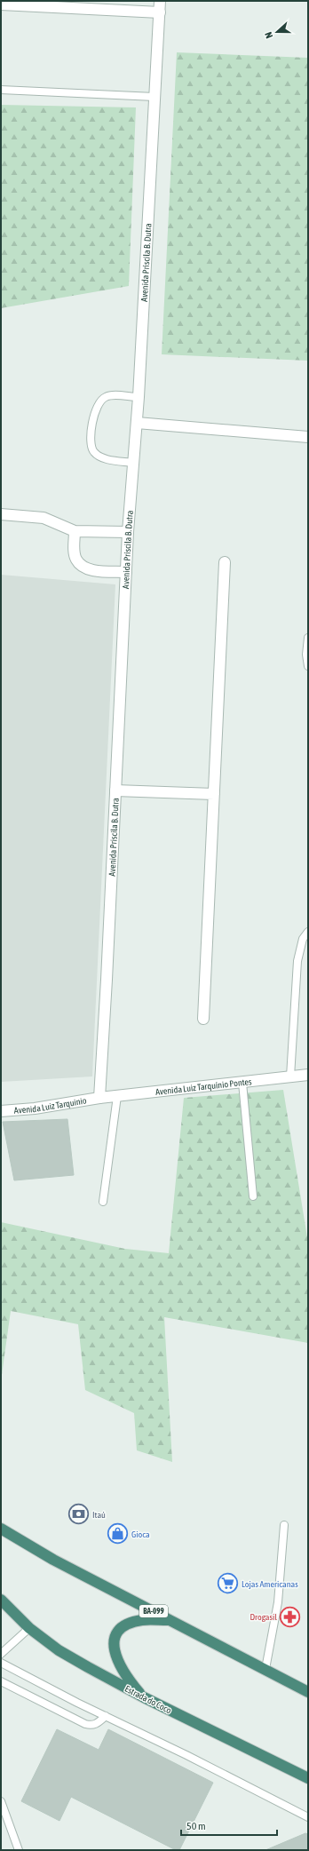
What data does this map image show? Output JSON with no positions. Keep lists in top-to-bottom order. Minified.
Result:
{"streets":{"highway":["BA-099","Estrada do Coco"],"street":["Avenida Priscila B. Dutra","Avenida Luiz Tarquínio Pontes","Avenida Luiz Tarquinio"]},"crossings":[["Avenida Priscila B. Dutra","Avenida Luiz Tarquínio Pontes"],["Avenida Priscila B. Dutra","Avenida Luiz Tarquinio"],["Avenida Luiz Tarquínio Pontes","Avenida Luiz Tarquinio"]],"places":{"bank":["Itaú"],"shop":["Gioca"],"supermarket":["Lojas Americanas"],"pharmacy":["Drogasil"]},"scale_bar":"50 m","north":"left"}
